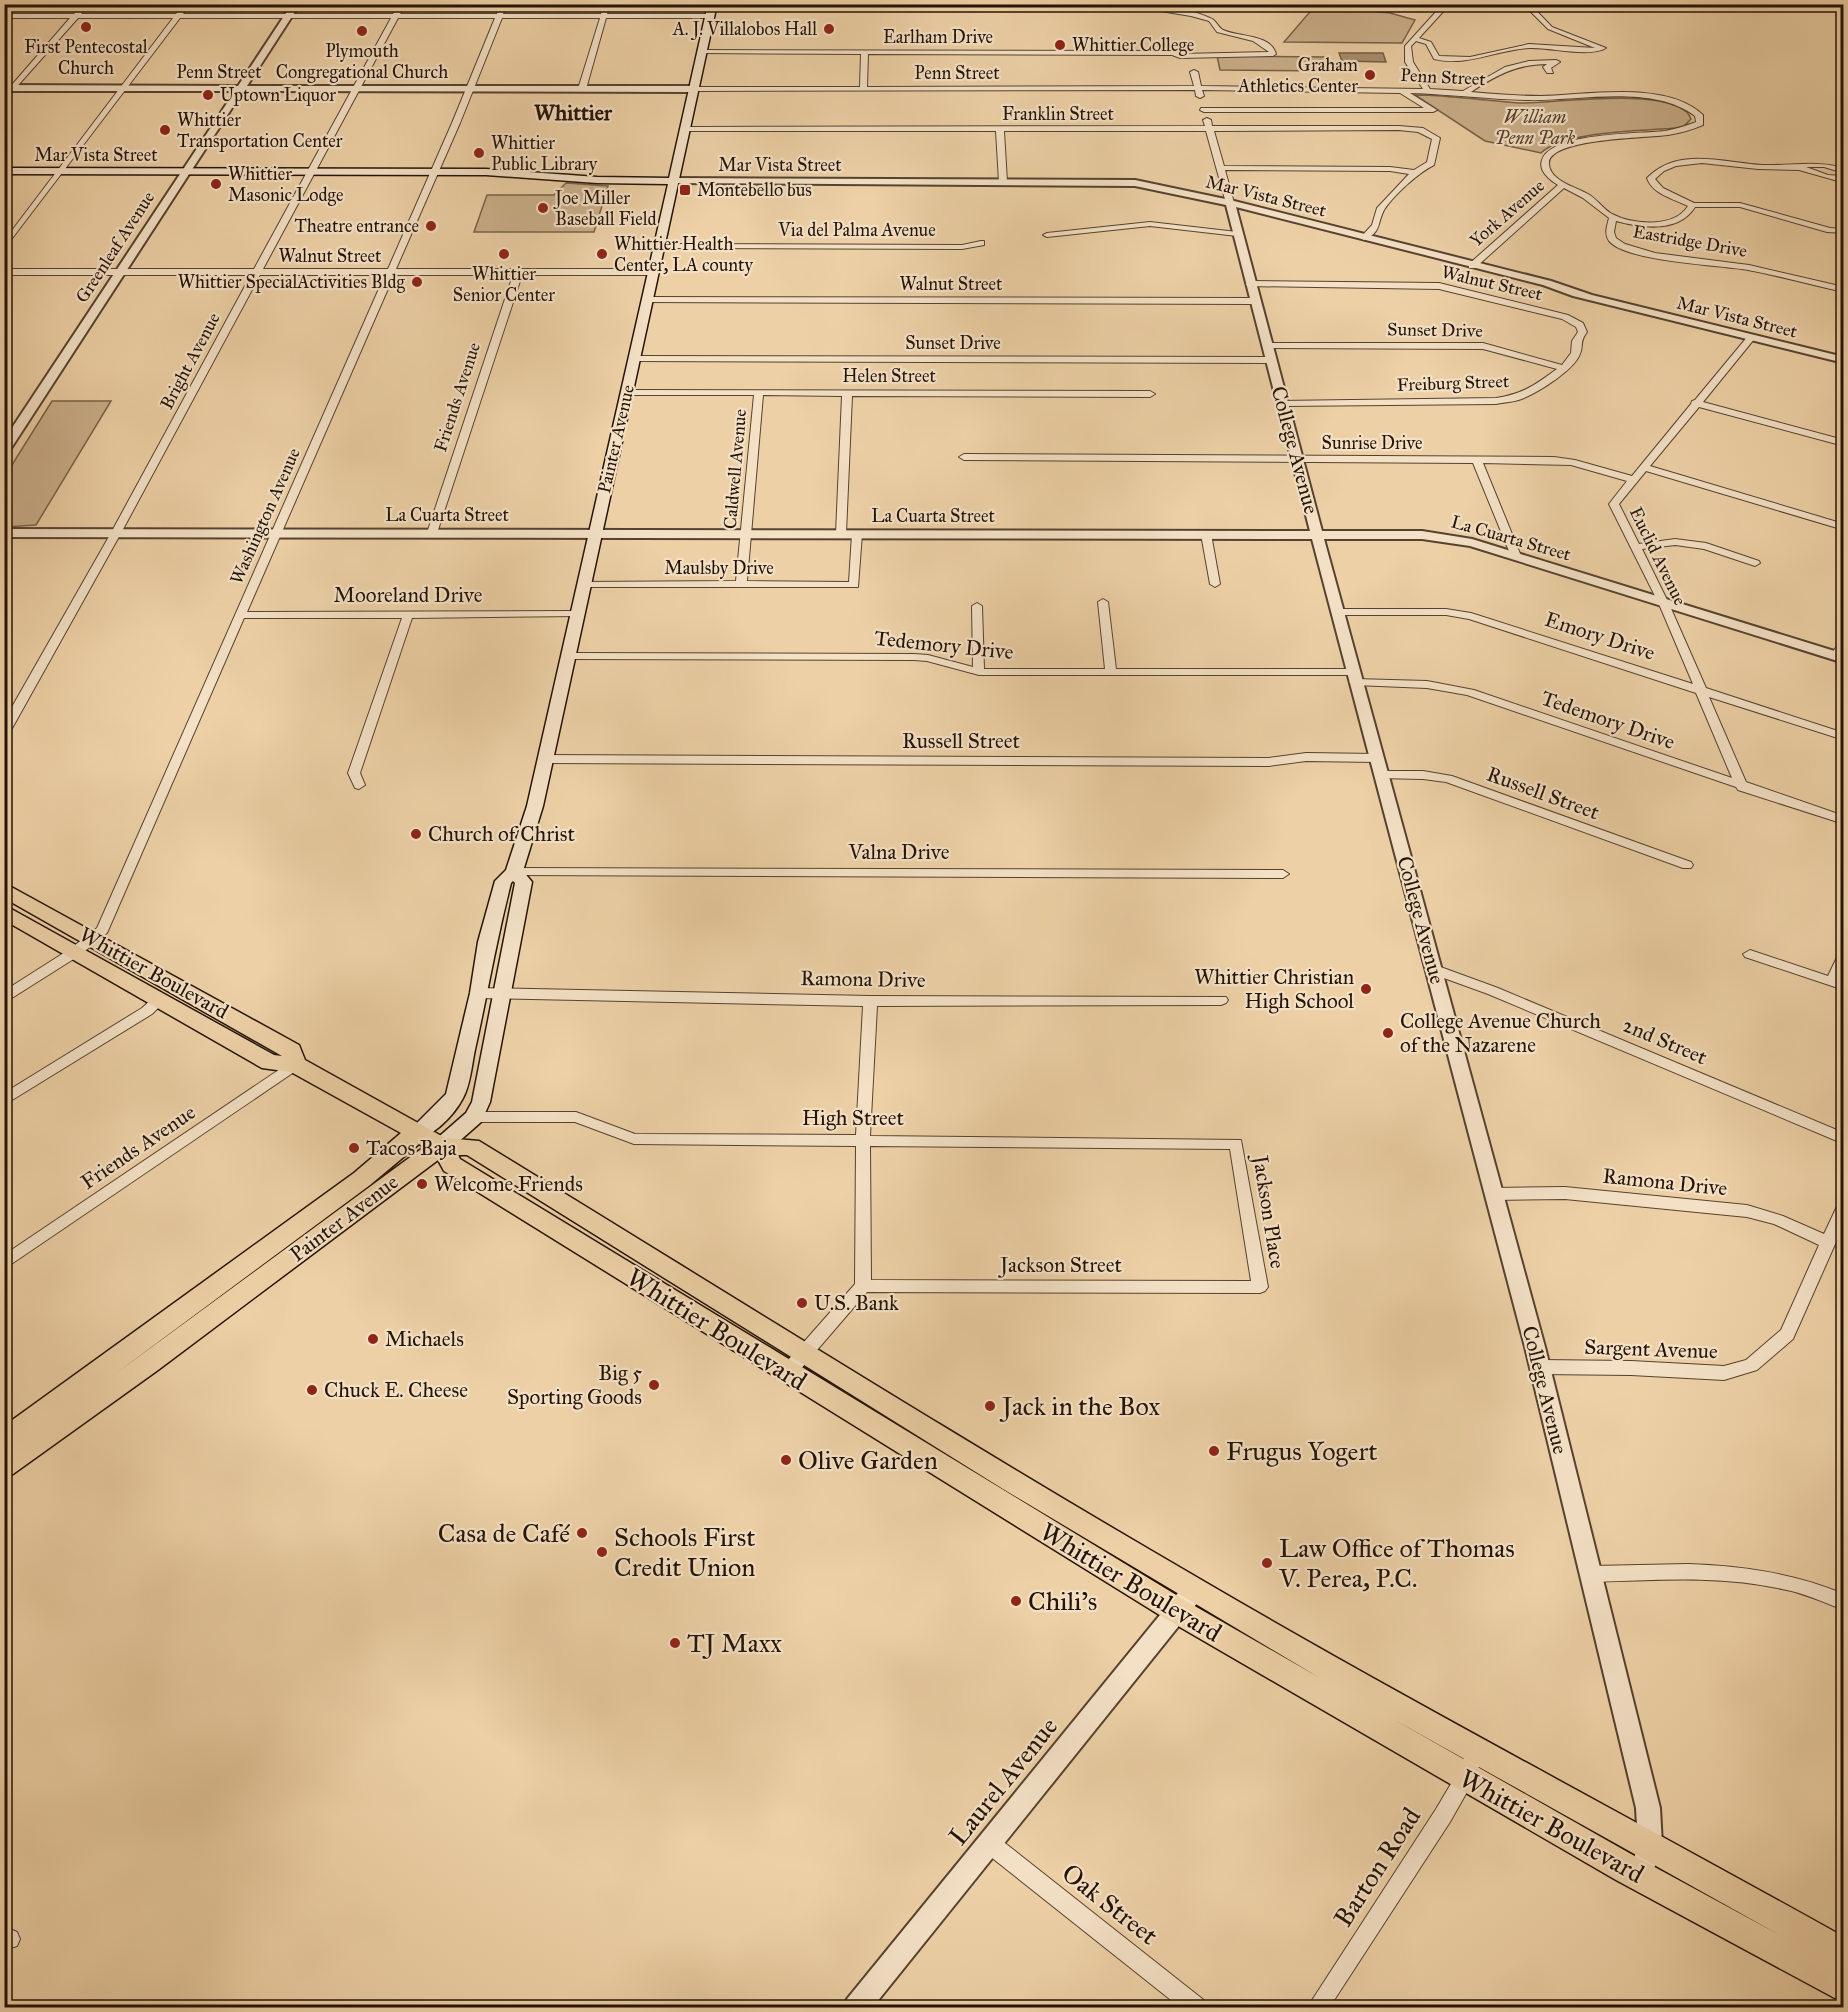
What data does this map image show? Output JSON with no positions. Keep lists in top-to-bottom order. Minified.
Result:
{"streets":{"main road":["Mar Vista Street","Painter Avenue","Whittier Boulevard"],"street":["Earlham Drive","Penn Street","Franklin Street","York Avenue","Via del Palma Avenue","Eastridge Drive","Greenleaf Avenue","Walnut Street","Sunset Drive","Bright Avenue","Helen Street","Freiburg Street","Friends Avenue","Sunrise Drive","College Avenue","Caldwell Avenue","La Cuarta Street","Washington Avenue","Euclid Avenue","Maulsby Drive","Mooreland Drive","Emory Drive","Tedemory Drive","Russell Street","Valna Drive","Ramona Drive","2nd Street","High Street","Jackson Place","Jackson Street","Sargent Avenue","Laurel Avenue","Barton Road","Oak Street"]},"crossings":[["Earlham Drive","Painter Avenue"],["Penn Street","York Avenue"],["Penn Street","Eastridge Drive"],["Penn Street","Greenleaf Avenue"],["Penn Street","Bright Avenue"],["Penn Street","Painter Avenue"],["Penn Street","College Avenue"],["Penn Street","Washington Avenue"],["Franklin Street","Painter Avenue"],["Franklin Street","College Avenue"],["Mar Vista Street","York Avenue"],["Mar Vista Street","Greenleaf Avenue"],["Mar Vista Street","Bright Avenue"],["Mar Vista Street","Painter Avenue"],["Mar Vista Street","College Avenue"],["Mar Vista Street","Washington Avenue"],["Mar Vista Street","Euclid Avenue"],["York Avenue","Eastridge Drive"],["Via del Palma Avenue","Painter Avenue"],["Greenleaf Avenue","Walnut Street"],["Walnut Street","Bright Avenue"],["Walnut Street","Freiburg Street"],["Walnut Street","Friends Avenue"],["Walnut Street","Painter Avenue"],["Walnut Street","College Avenue"],["Walnut Street","Washington Avenue"],["Sunset Drive","Freiburg Street"],["Sunset Drive","Painter Avenue"],["Sunset Drive","College Avenue"],["Bright Avenue","La Cuarta Street"],["Helen Street","Painter Avenue"],["Helen Street","Caldwell Avenue"],["Freiburg Street","College Avenue"],["Friends Avenue","La Cuarta Street"],["Friends Avenue","Whittier Boulevard"],["Painter Avenue","La Cuarta Street"],["Painter Avenue","Maulsby Drive"],["Painter Avenue","Mooreland Drive"],["Painter Avenue","Tedemory Drive"],["Painter Avenue","Russell Street"],["Painter Avenue","Valna Drive"],["Painter Avenue","Whittier Boulevard"],["Painter Avenue","Ramona Drive"],["Painter Avenue","High Street"],["Sunrise Drive","College Avenue"],["Sunrise Drive","Euclid Avenue"],["College Avenue","La Cuarta Street"],["College Avenue","Emory Drive"],["College Avenue","Tedemory Drive"],["College Avenue","Russell Street"],["College Avenue","Whittier Boulevard"],["College Avenue","Ramona Drive"],["College Avenue","2nd Street"],["College Avenue","Sargent Avenue"],["Caldwell Avenue","La Cuarta Street"],["Caldwell Avenue","Maulsby Drive"],["La Cuarta Street","Washington Avenue"],["La Cuarta Street","Euclid Avenue"],["La Cuarta Street","Maulsby Drive"],["Washington Avenue","Mooreland Drive"],["Washington Avenue","Whittier Boulevard"],["Euclid Avenue","Emory Drive"],["Euclid Avenue","Tedemory Drive"],["Whittier Boulevard","Laurel Avenue"],["Whittier Boulevard","Barton Road"],["Ramona Drive","Sargent Avenue"],["High Street","Jackson Place"],["Jackson Place","Jackson Street"],["Laurel Avenue","Oak Street"]],"districts":["Whittier"],"parks":["William Penn Park"],"places":{"other":["First Pentecostal Church","A. J. Villalobos Hall","Plymouth Congregational Church","Whittier College","Graham Athletics Center","Uptown Liquor","Whittier Transportation Center","Whittier Public Library","Whittier Masonic Lodge","Joe Miller Baseball Field","Theatre entrance","Whittier Senior Center","Whittier Health Center, LA county","Whittier SpecialActivities Bldg","Church of Christ","Whittier Christian High School","College Avenue Church of the Nazarene","Tacos Baja","Welcome Friends","U.S. Bank","Michaels","Big 5 Sporting Goods","Chuck E. Cheese","Jack in the Box","Frugus Yogert","Olive Garden","Casa de Café","Schools First Credit Union","Law Office of Thomas V. Perea, P.C.","Chili's","TJ Maxx"],"transit":["Montebello bus"]}}
